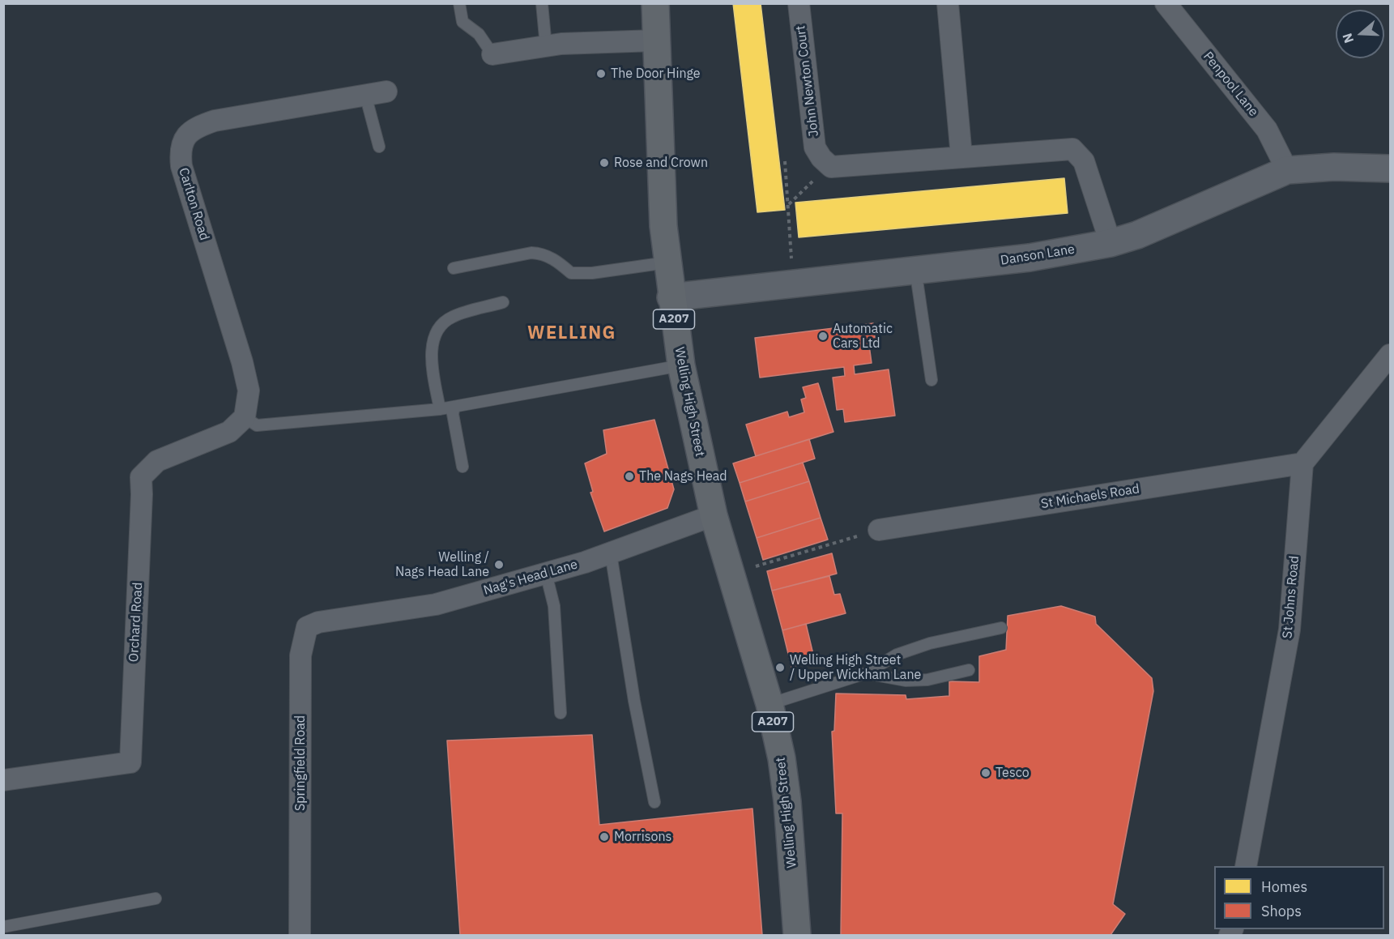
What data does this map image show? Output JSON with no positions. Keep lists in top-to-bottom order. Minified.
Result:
{"streets":{"main road":["A207","Welling High Street"],"street":["John Newton Court","Penpool Lane","Carlton Road","Danson Lane","St Michaels Road","Nag's Head Lane","St Johns Road","Orchard Road","Springfield Road"]},"crossings":[["Penpool Lane","Danson Lane"],["Carlton Road","Orchard Road"],["Danson Lane","Welling High Street"],["Welling High Street","Nag's Head Lane"],["St Michaels Road","St Johns Road"],["Nag's Head Lane","Springfield Road"]],"districts":["WELLING"],"places":["The Door Hinge","Rose and Crown","Automatic Cars Ltd","The Nags Head","Welling / Nags Head Lane","Welling High Street / Upper Wickham Lane","Tesco","Morrisons"],"legend":["Homes","Shops"],"north":"left"}
